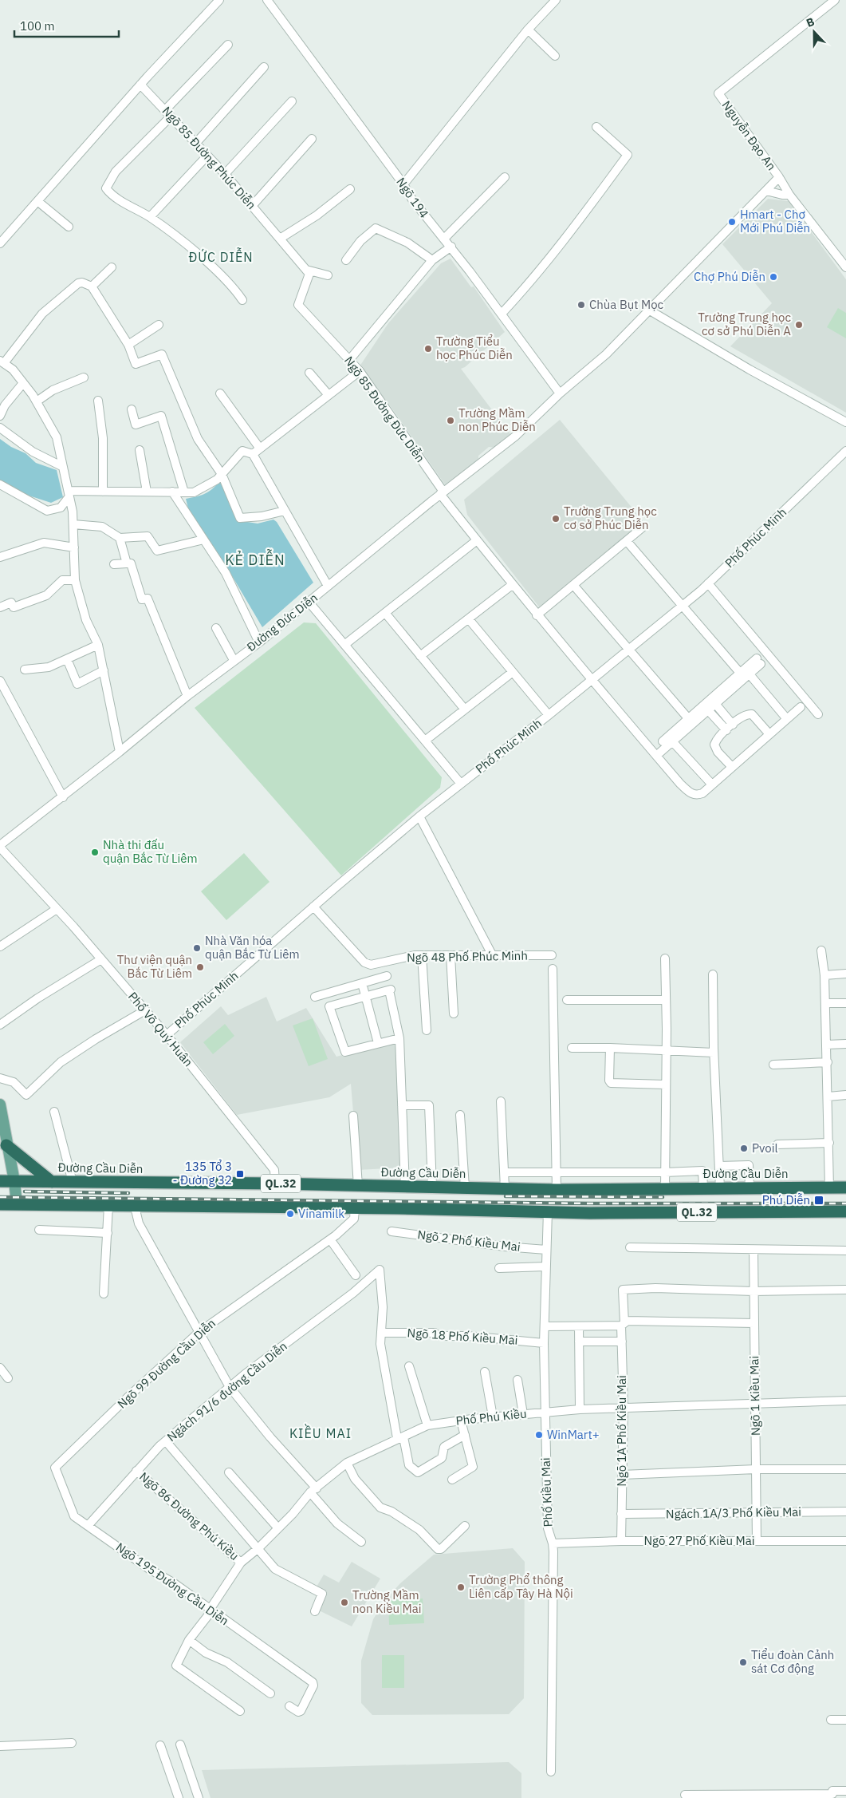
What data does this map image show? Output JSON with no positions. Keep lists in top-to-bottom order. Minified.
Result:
{"streets":{"highway":["Đường Cầu Diễn","QL.32"],"street":["Nguyễn Đạo An","Ngõ 85 Đường Phúc Diễn","Ngõ 194","Ngõ 85 Đường Đức Diễn","Phố Phúc Minh","Đường Đức Diễn","Ngõ 48 Phố Phúc Minh","Phố Võ Quý Huân","Ngõ 2 Phố Kiều Mai","Ngõ 18 Phố Kiều Mai","Ngõ 99 Đường Cầu Diễn","Ngách 91/6 đường Cầu Diễn","Ngõ 1 Kiều Mai","Phố Phú Kiều","Ngõ 1A Phố Kiều Mai","Phố Kiều Mai","Ngách 1A/3 Phố Kiều Mai","Ngõ 86 Đường Phú Kiều","Ngõ 27 Phố Kiều Mai","Ngõ 195 Đường Cầu Diễn"]},"crossings":[["Nguyễn Đạo An","Đường Đức Diễn"],["Ngõ 194","Đường Đức Diễn"],["Ngõ 85 Đường Đức Diễn","Phố Phúc Minh"],["Ngõ 85 Đường Đức Diễn","Đường Đức Diễn"],["Phố Phúc Minh","Ngõ 48 Phố Phúc Minh"],["Phố Phúc Minh","Phố Võ Quý Huân"],["Đường Đức Diễn","Phố Võ Quý Huân"],["Phố Võ Quý Huân","Đường Cầu Diễn"],["QL.32","Ngõ 99 Đường Cầu Diễn"],["QL.32","Phố Kiều Mai"],["Ngõ 2 Phố Kiều Mai","Phố Kiều Mai"],["Ngõ 18 Phố Kiều Mai","Ngách 91/6 đường Cầu Diễn"],["Ngõ 18 Phố Kiều Mai","Phố Kiều Mai"],["Ngõ 99 Đường Cầu Diễn","Ngõ 195 Đường Cầu Diễn"],["Ngách 91/6 đường Cầu Diễn","Ngõ 86 Đường Phú Kiều"],["Ngách 91/6 đường Cầu Diễn","Ngõ 195 Đường Cầu Diễn"],["Ngõ 1 Kiều Mai","Phố Phú Kiều"],["Ngõ 1 Kiều Mai","Ngõ 1A Phố Kiều Mai"],["Ngõ 1 Kiều Mai","Ngách 1A/3 Phố Kiều Mai"],["Ngõ 1 Kiều Mai","Ngõ 27 Phố Kiều Mai"],["Phố Phú Kiều","Ngõ 1A Phố Kiều Mai"],["Phố Phú Kiều","Phố Kiều Mai"],["Phố Phú Kiều","Ngõ 86 Đường Phú Kiều"],["Phố Phú Kiều","Ngõ 195 Đường Cầu Diễn"],["Ngõ 1A Phố Kiều Mai","Ngách 1A/3 Phố Kiều Mai"],["Ngõ 1A Phố Kiều Mai","Ngõ 27 Phố Kiều Mai"],["Phố Kiều Mai","Ngõ 27 Phố Kiều Mai"]],"districts":["ĐỨC DIỄN","KẺ DIỄN","KIỀU MAI"],"places":{"other":["Hmart - Chợ Mới Phú Diễn","Chợ Phú Diễn","Chùa Bụt Mọc","Trường Trung học cơ sở Phú Diễn A","Trường Tiểu học Phúc Diễn","Trường Mầm non Phúc Diễn","Trường Trung học cơ sở Phúc Diễn","Nhà thi đấu quận Bắc Từ Liêm","Nhà Văn hóa quận Bắc Từ Liêm","Thư viện quận Bắc Từ Liêm","Pvoil","Vinamilk","WinMart+","Trường Phổ thông Liên cấp Tây Hà Nội","Trường Mầm non Kiều Mai","Tiểu đoàn Cảnh sát Cơ động"],"transit":["135 Tổ 3 - Đường 32","Phú Diễn"]},"scale_bar":"100 m","north":"top"}
